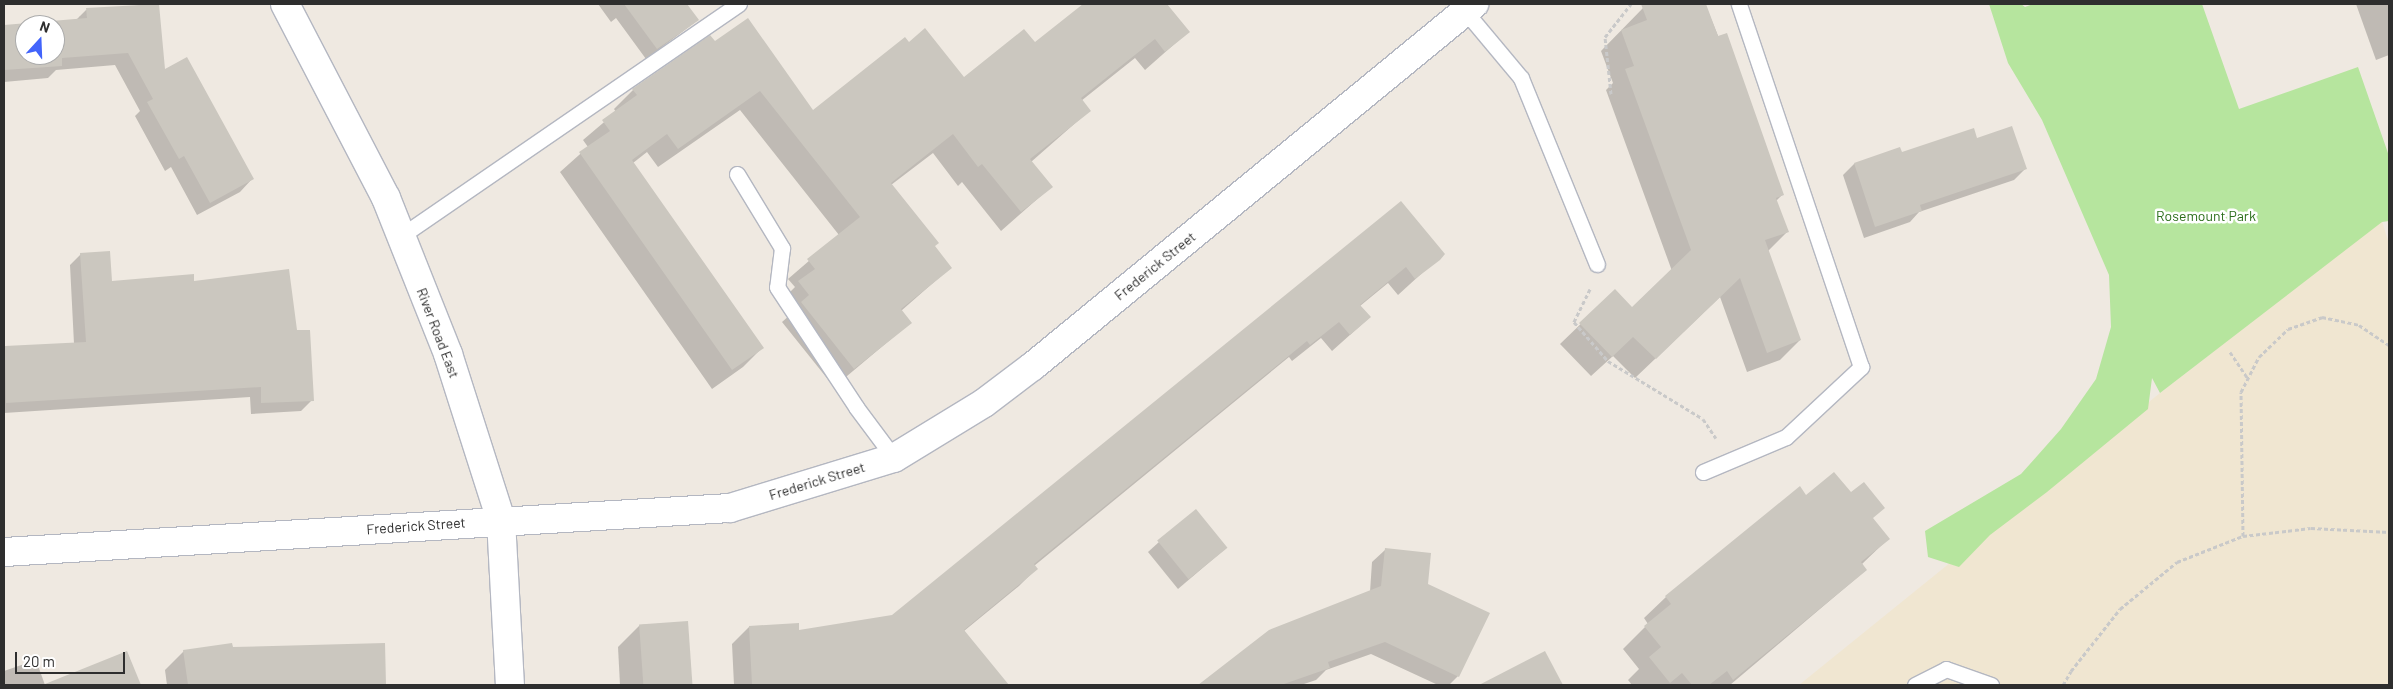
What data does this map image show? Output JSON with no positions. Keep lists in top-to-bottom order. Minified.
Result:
{"streets":{"main road":["Frederick Street","River Road East"]},"crossings":[["Frederick Street","River Road East"]],"parks":["Rosemount Park"],"scale_bar":"20 m","north":"top"}
